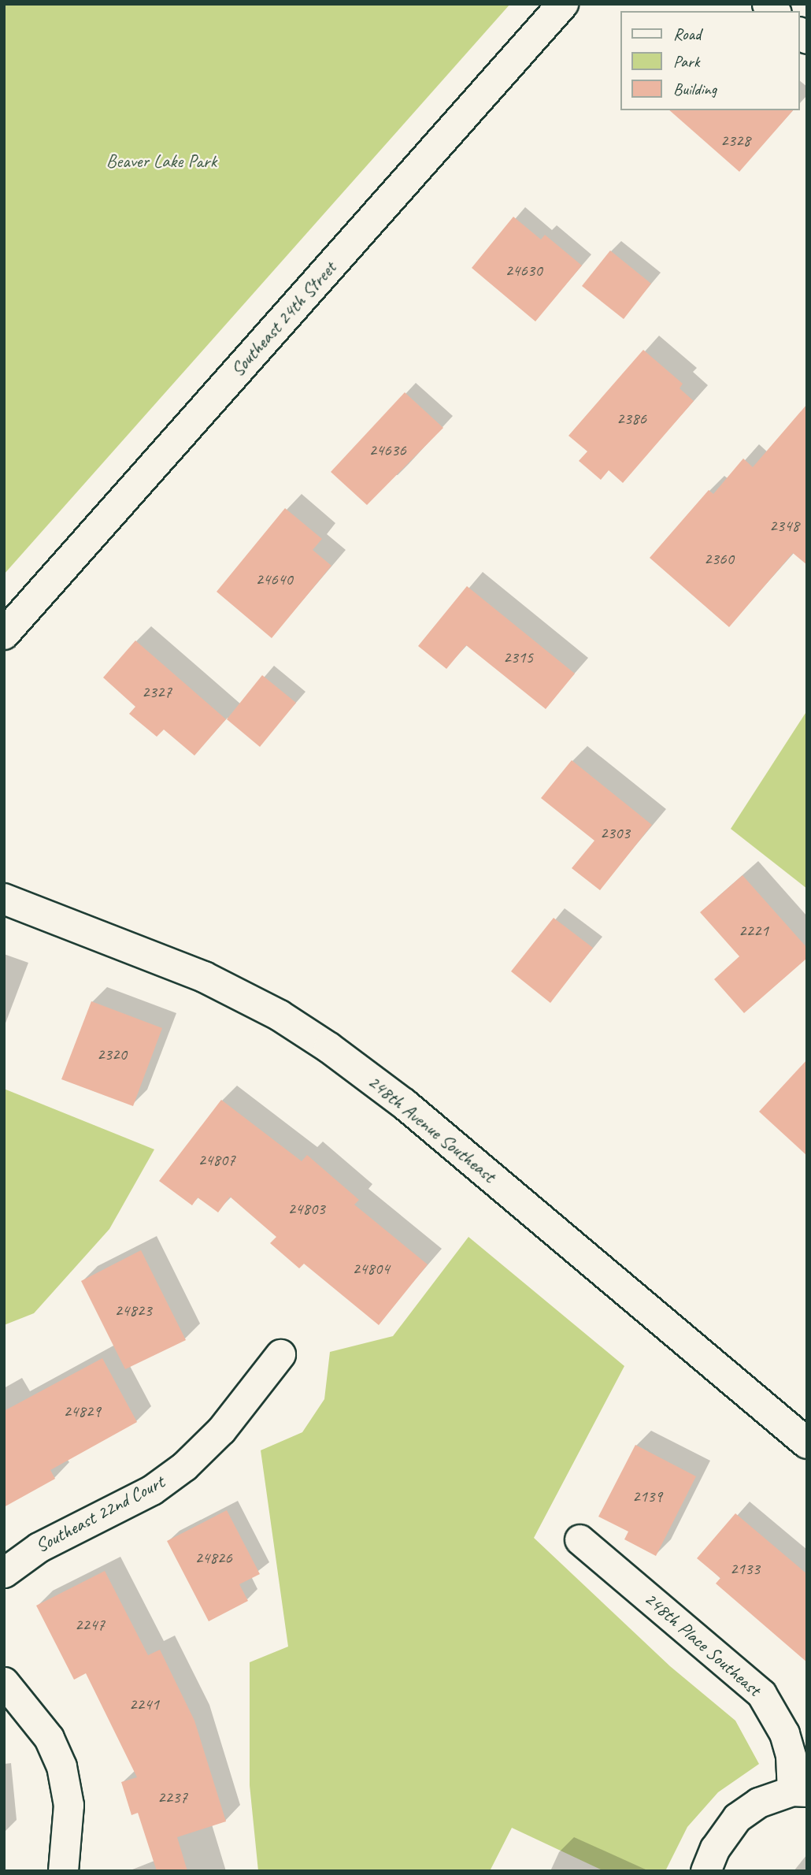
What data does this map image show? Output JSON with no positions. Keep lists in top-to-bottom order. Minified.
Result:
{"streets":{"street":["Southeast 24th Street","248th Avenue Southeast","Southeast 22nd Court","248th Place Southeast"]},"parks":["Beaver Lake Park"],"house_numbers":["2328","24630","2386","24636","2348","2360","24640","2315","2327","2303","2221","2320","24807","24803","24804","24823","24829","2139","24826","2133","2247","2241","2237"],"legend":["Road","Park","Building"]}
